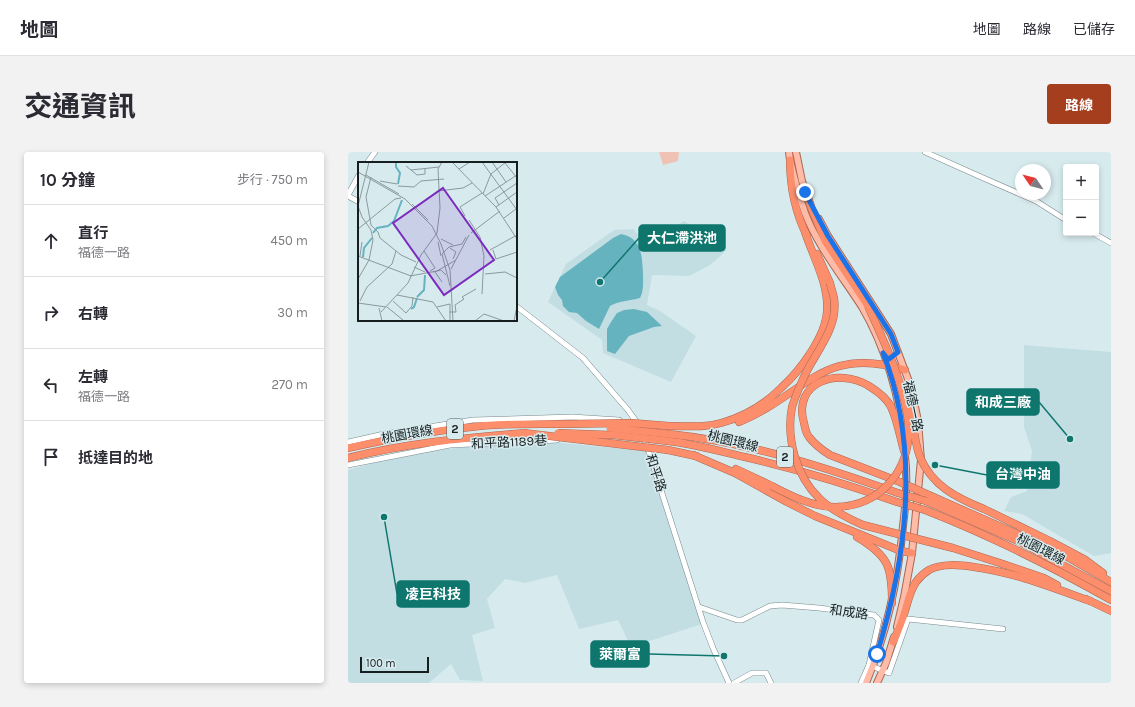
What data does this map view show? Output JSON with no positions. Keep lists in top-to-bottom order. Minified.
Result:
{"streets":{"highway":["2","桃園環線"],"main road":["福德一路"],"street":["和平路1189巷","和平路","和成路"]},"crossings":[["福德一路","和成路"],["和平路1189巷","和平路"],["和平路","和成路"]],"places":["大仁滯洪池","和成三廠","台灣中油","凌巨科技","萊爾富"],"scale_bar":"100 m","north":"top left","page":{"header":"地圖","nav":["地圖","路線","已儲存"],"title":"交通資訊","buttons":"路線","heading":["10 分鐘","步行 · 750 m"],"map_buttons":["+","−"],"list":[["直行","福德一路","450 m"],["右轉","30 m"],["左轉","福德一路","270 m"],"抵達目的地"],"scale":"100 m"}}
